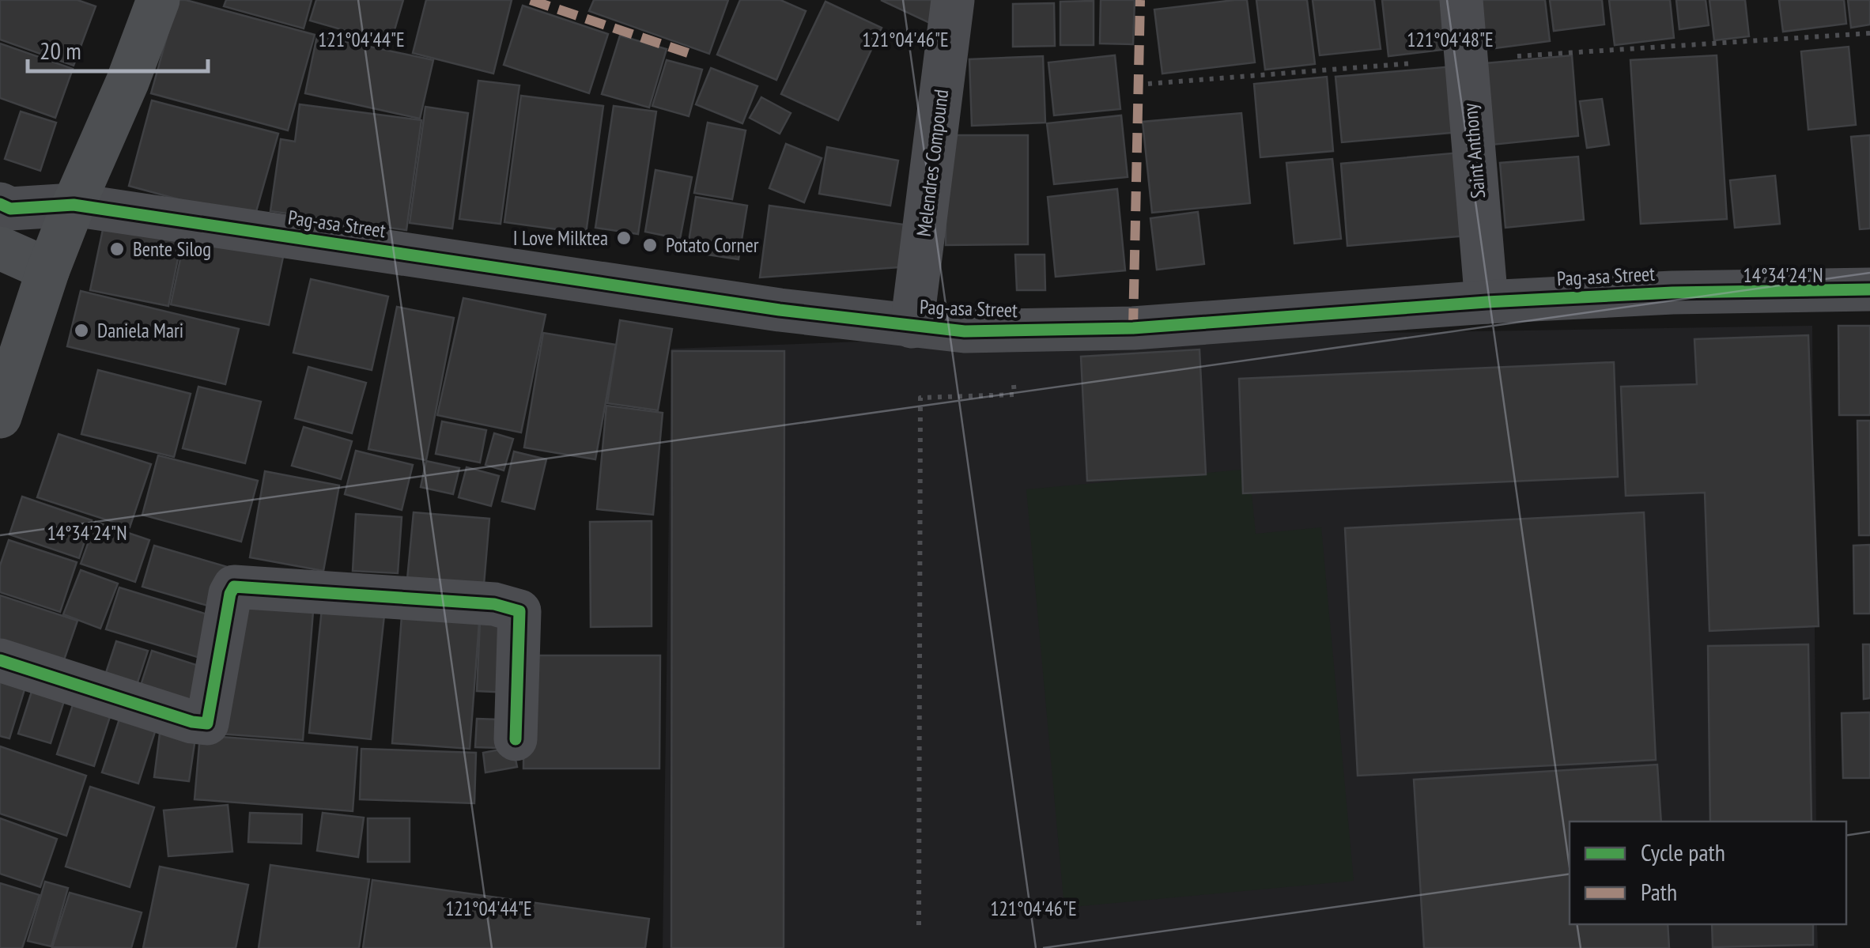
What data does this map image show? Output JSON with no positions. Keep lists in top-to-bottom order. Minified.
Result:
{"streets":{"street":["Saint Anthony","Melendres Compound","Pag-asa Street"]},"crossings":[["Saint Anthony","Pag-asa Street"],["Melendres Compound","Pag-asa Street"]],"places":["I Love Milktea","Potato Corner","Bente Silog","Daniela Mari"],"legend":["Cycle path","Path"],"scale_bar":"20 m","coordinates":["121°04'44\"E","121°04'46\"E","121°04'48\"E","14°34'24\"N"]}
